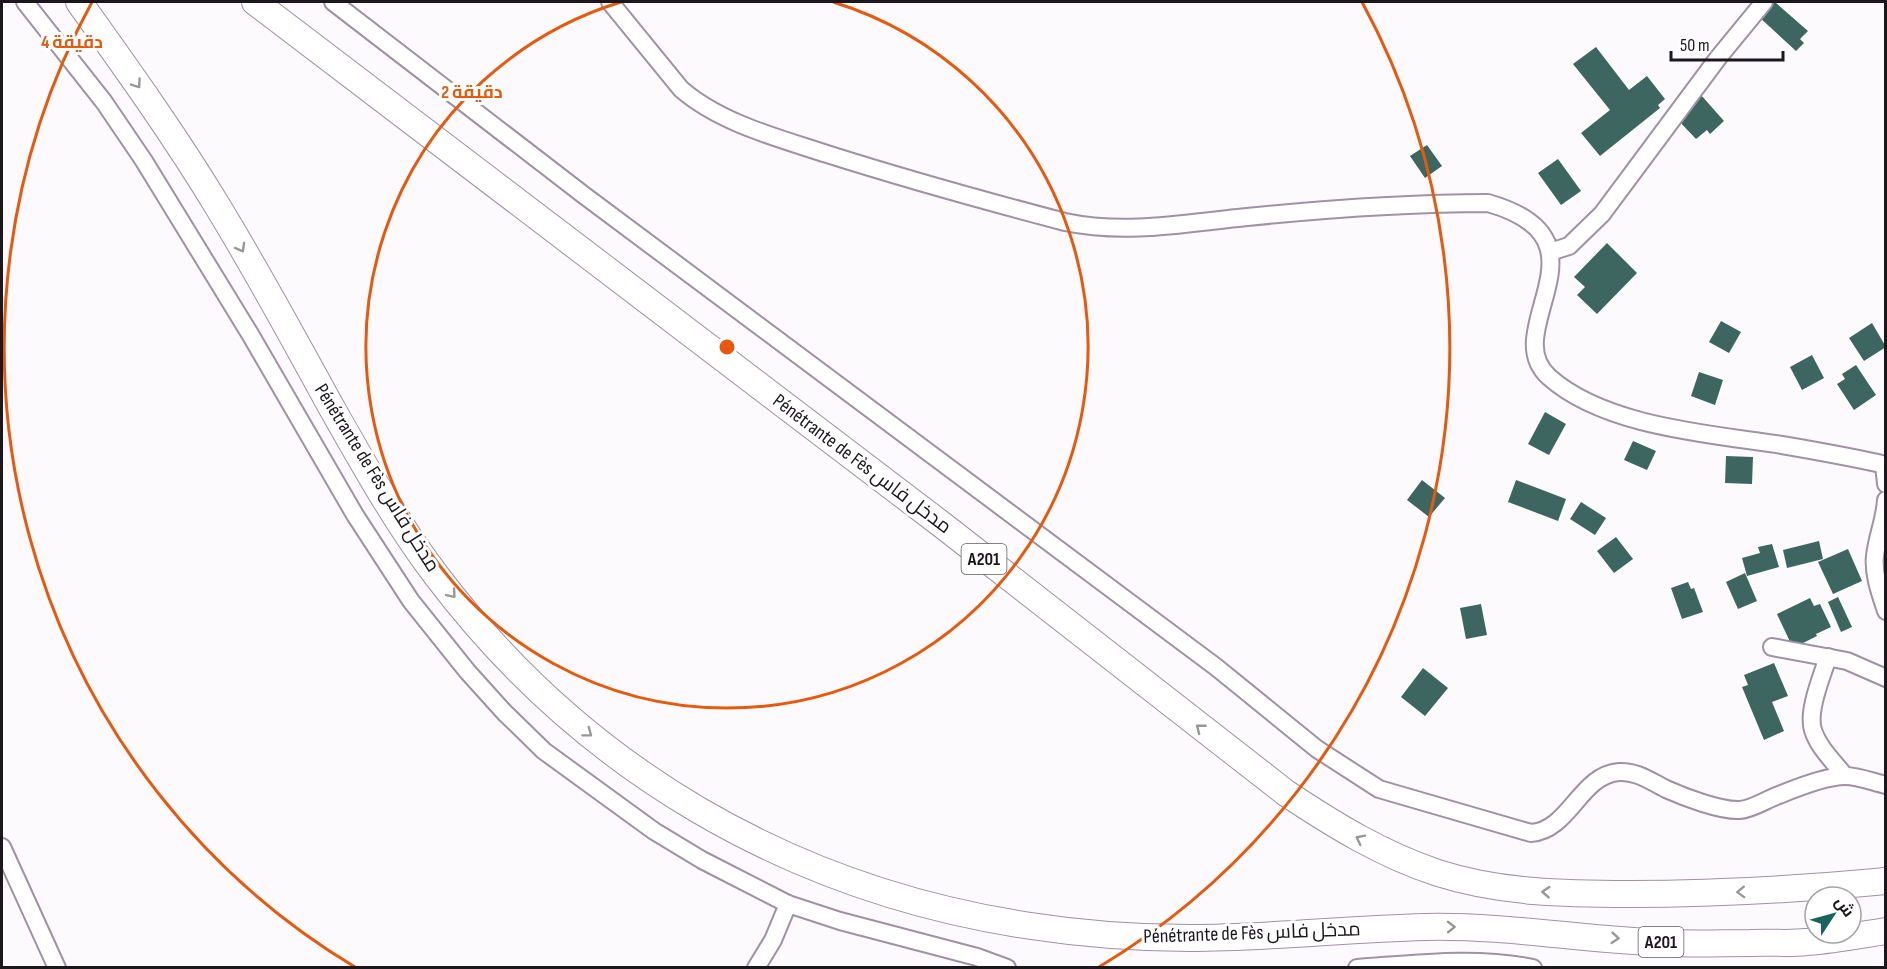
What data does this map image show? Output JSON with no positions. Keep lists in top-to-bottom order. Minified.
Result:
{"streets":{"highway":["Pénétrante de Fès مدخل فاس","A201"]},"scale_bar":"50 m","north":"top right","rings":["4 دقيقة","2 دقيقة"]}
